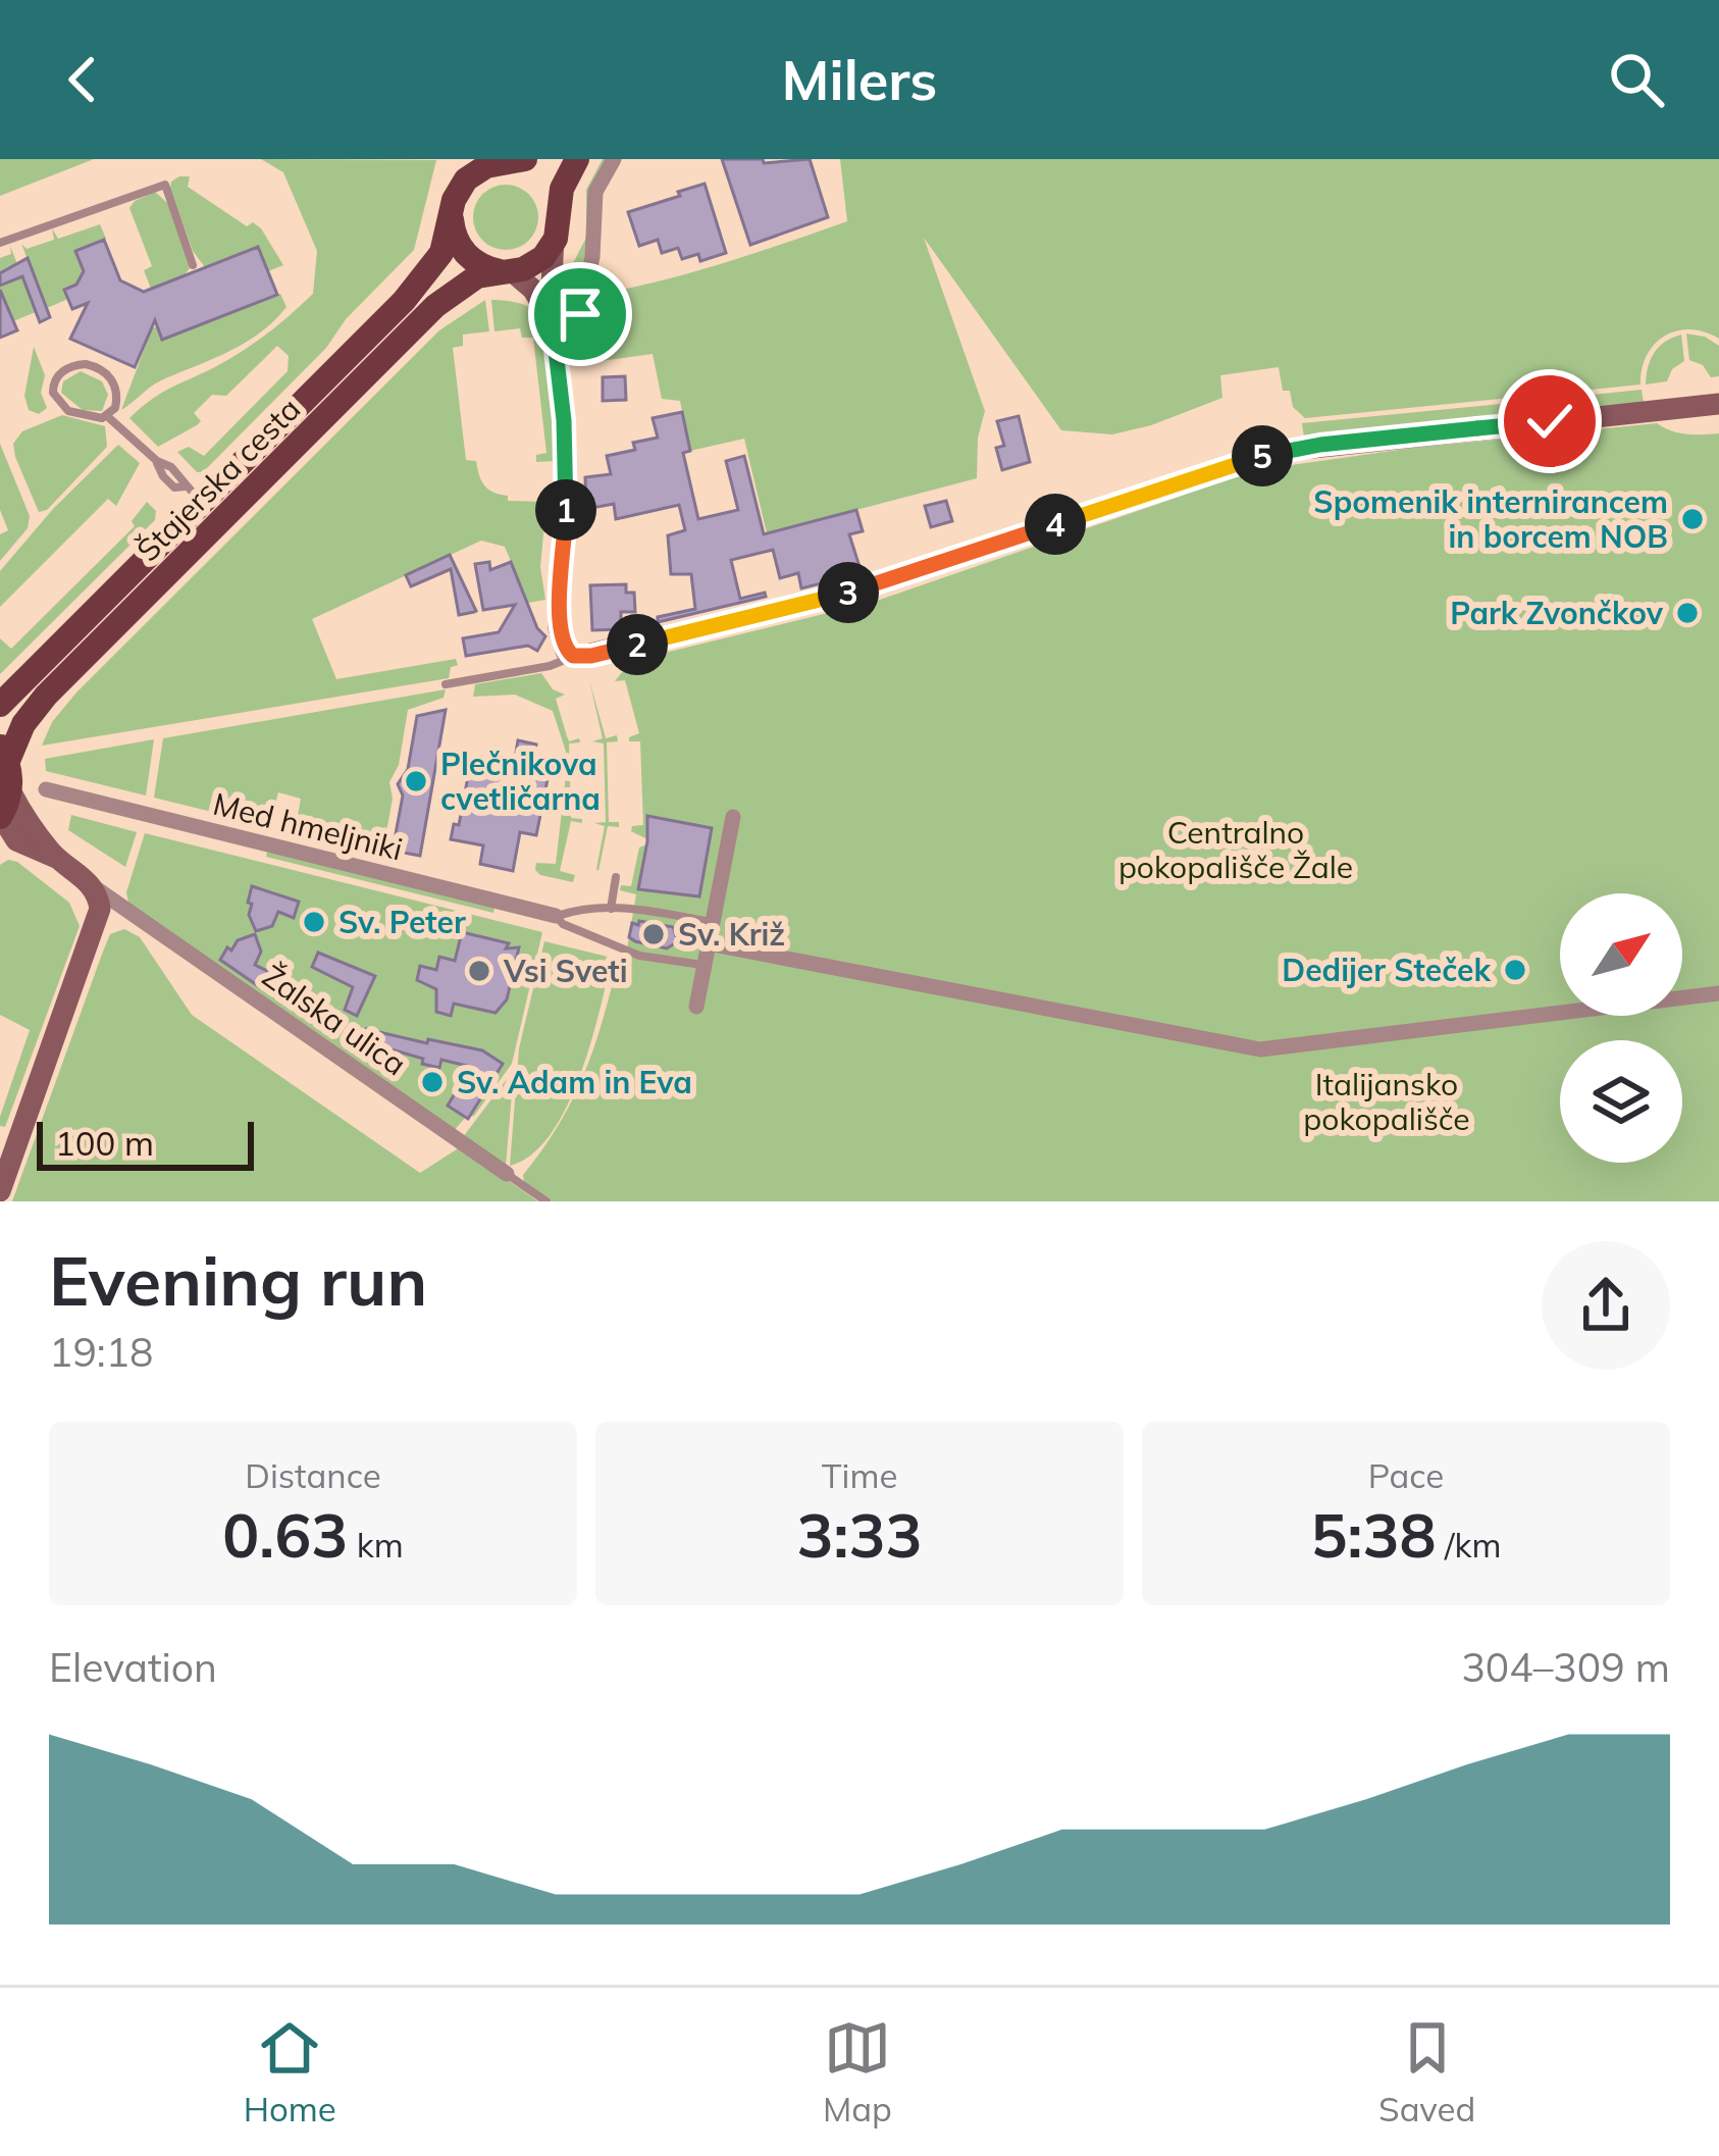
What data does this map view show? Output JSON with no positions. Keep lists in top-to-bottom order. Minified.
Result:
{"streets":{"main road":["Štajerska cesta"],"street":["Med hmeljniki","Žalska ulica"]},"parks":["Centralno pokopališče Žale","Italijansko pokopališče"],"places":["Spomenik internirancem in borcem NOB","Park Zvončkov","Plečnikova cvetličarna","Sv. Peter","Sv. Križ","Dedijer Steček","Vsi Sveti","Sv. Adam in Eva"],"scale_bar":"100 m","north":"top right","page":{"header":"Milers","pins":["5","1","4","3","2"],"scale":"100 m","heading":["Evening run","19:18"],"stats":[["Distance","0.63 km"],["Time","3:33"],["Pace","5:38 /km"]],"chart":["Elevation","304–309 m"],"tabs":["Home","Map","Saved"]}}
